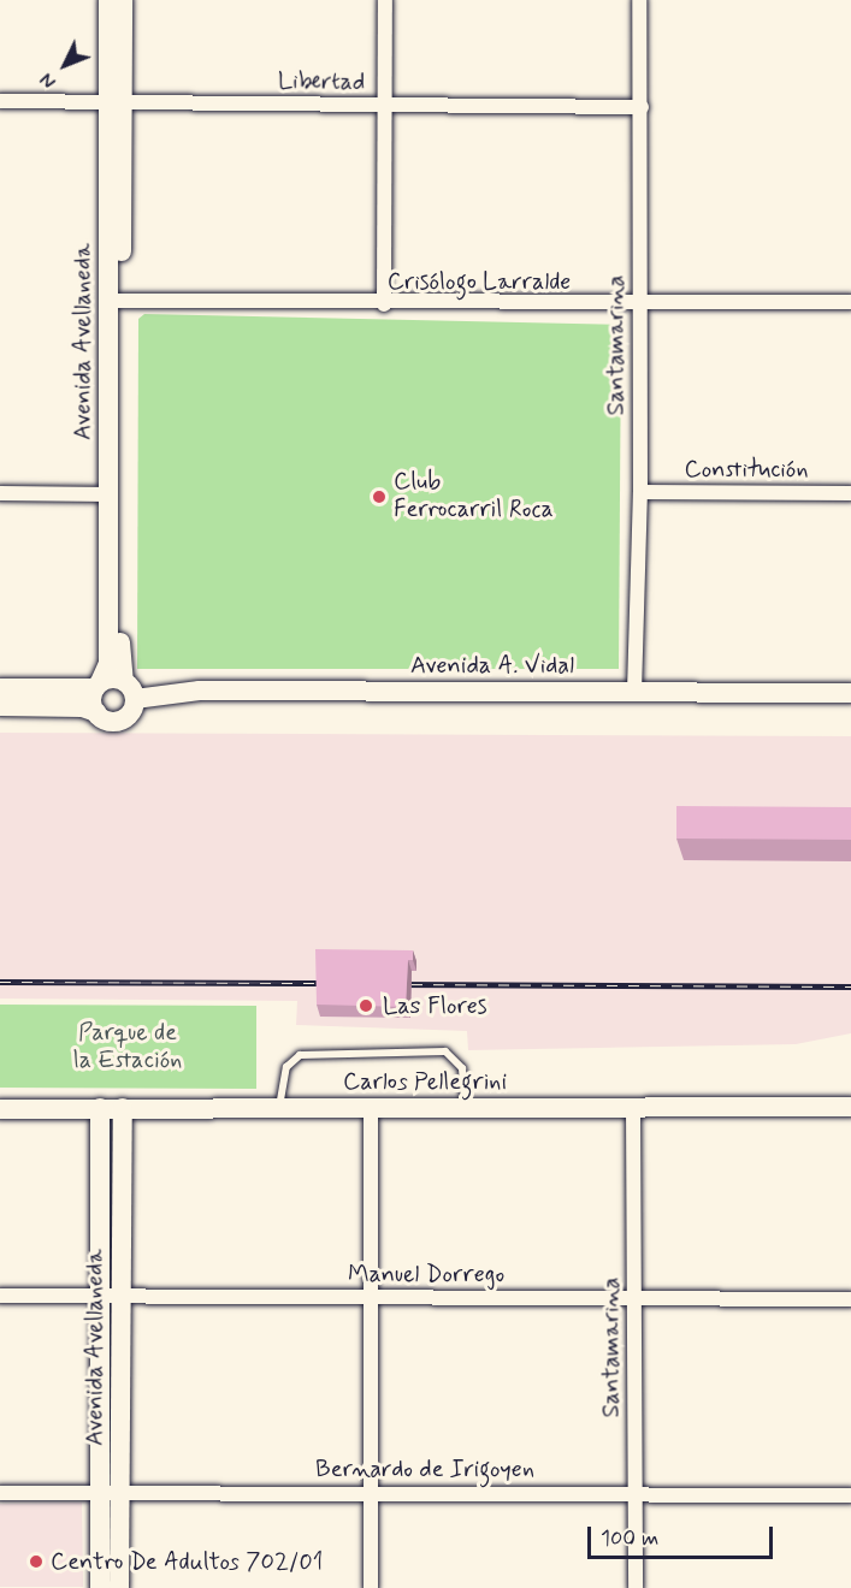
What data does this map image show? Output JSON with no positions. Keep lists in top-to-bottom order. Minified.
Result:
{"streets":{"street":["Libertad","Crisólogo Larralde","Avenida Avellaneda","Santamarina","Constitución","Avenida A. Vidal","Carlos Pellegrini","Manuel Dorrego","Bernardo de Irigoyen"]},"crossings":[["Libertad","Avenida Avellaneda"],["Libertad","Santamarina"],["Crisólogo Larralde","Avenida Avellaneda"],["Crisólogo Larralde","Santamarina"],["Avenida Avellaneda","Avenida A. Vidal"],["Avenida Avellaneda","Carlos Pellegrini"],["Avenida Avellaneda","Manuel Dorrego"],["Avenida Avellaneda","Bernardo de Irigoyen"],["Santamarina","Constitución"],["Santamarina","Avenida A. Vidal"],["Santamarina","Carlos Pellegrini"],["Santamarina","Manuel Dorrego"],["Santamarina","Bernardo de Irigoyen"]],"parks":["Parque de la Estación"],"places":["Club Ferrocarril Roca","Las Flores","Centro De Adultos 702/01"],"scale_bar":"100 m","north":"bottom left"}
